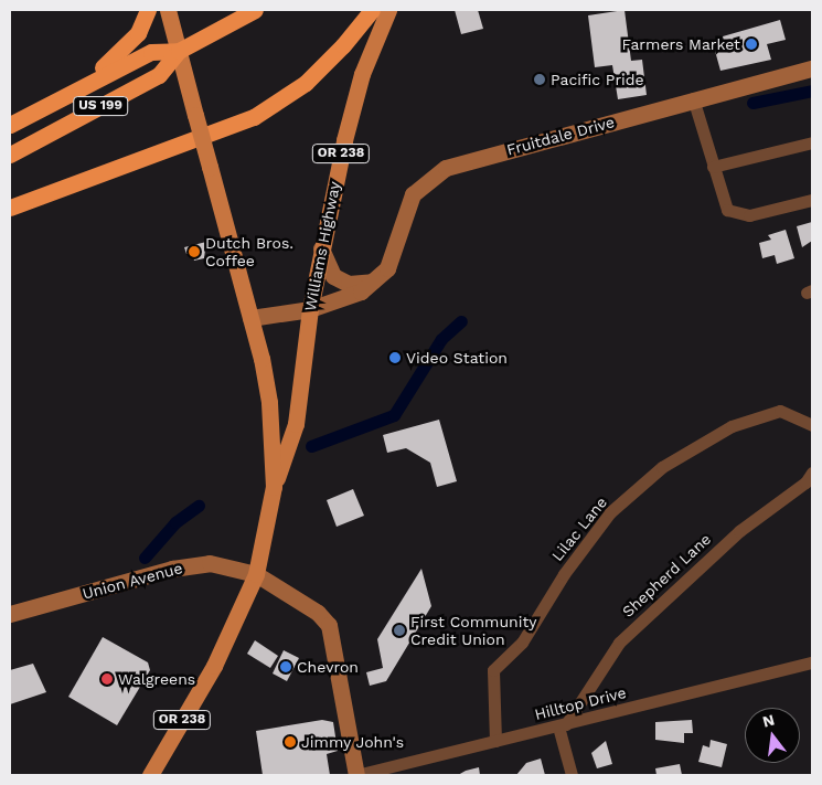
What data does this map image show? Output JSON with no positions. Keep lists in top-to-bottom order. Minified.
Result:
{"streets":{"highway":["US 199"],"main road":["OR 238","Williams Highway"],"street":["Fruitdale Drive","Lilac Lane","Shepherd Lane","Union Avenue","Hilltop Drive"]},"crossings":[["US 199","OR 238"],["US 199","Williams Highway"],["Fruitdale Drive","Williams Highway"],["OR 238","Williams Highway"],["Williams Highway","Union Avenue"],["Lilac Lane","Hilltop Drive"],["Shepherd Lane","Hilltop Drive"],["Union Avenue","Hilltop Drive"]],"places":["Farmers Market","Pacific Pride","Dutch Bros. Coffee","Video Station","First Community Credit Union","Chevron","Walgreens","Jimmy John's"],"north":"top"}
